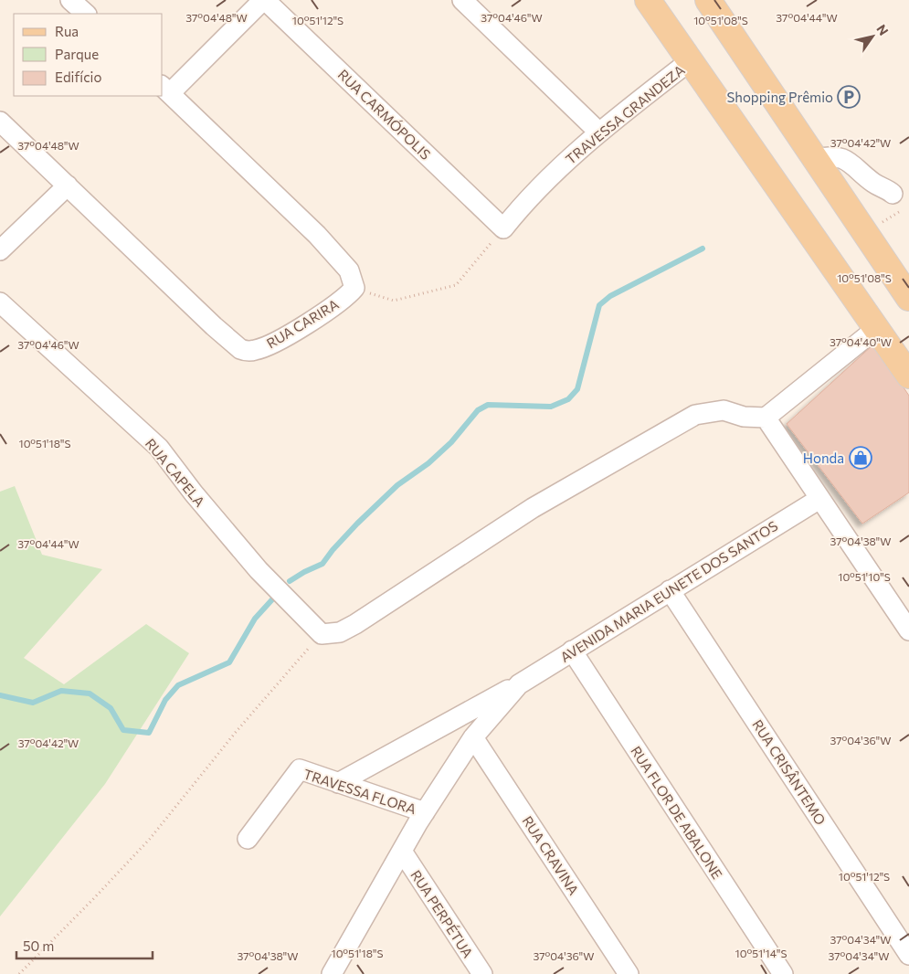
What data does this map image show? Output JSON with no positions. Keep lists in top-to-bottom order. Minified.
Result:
{"streets":{"street":["RUA CARMÓPOLIS","TRAVESSA GRANDEZA","RUA CARIRA","RUA CAPELA","AVENIDA MARIA EUNETE DOS SANTOS","RUA CRISÂNTEMO","TRAVESSA FLORA","RUA FLOR DE ABALONE","RUA CRAVINA","RUA PERPÉTUA"]},"crossings":[["RUA CARMÓPOLIS","TRAVESSA GRANDEZA"],["AVENIDA MARIA EUNETE DOS SANTOS","RUA CRISÂNTEMO"],["AVENIDA MARIA EUNETE DOS SANTOS","TRAVESSA FLORA"],["AVENIDA MARIA EUNETE DOS SANTOS","RUA FLOR DE ABALONE"],["AVENIDA MARIA EUNETE DOS SANTOS","RUA CRAVINA"],["AVENIDA MARIA EUNETE DOS SANTOS","RUA PERPÉTUA"]],"places":{"parking":["Shopping Prêmio"],"shop":["Honda"]},"legend":["Rua","Parque","Edifício"],"scale_bar":"50 m","north":"top right","coordinates":["37°04'48\"W","37°04'46\"W","37°04'44\"W","10°51'12\"S","10°51'08\"S","37°04'42\"W","37°04'40\"W","10°51'18\"S","37°04'38\"W","10°51'10\"S","37°04'36\"W","37°04'34\"W","10°51'14\"S"]}
